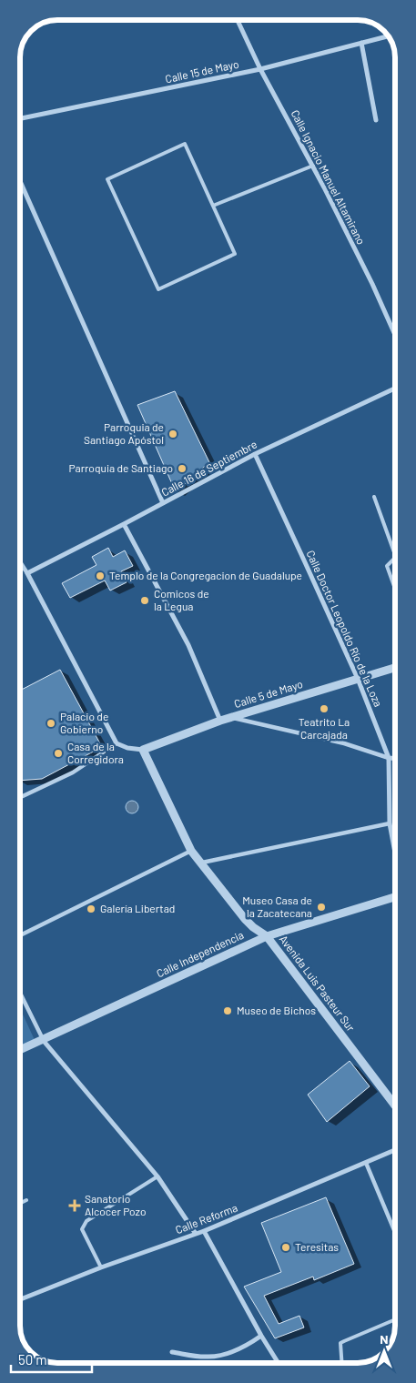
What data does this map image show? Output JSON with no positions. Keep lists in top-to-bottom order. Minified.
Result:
{"streets":{"street":["Calle 15 de Mayo","Calle Ignacio Manuel Altamirano","Calle 16 de Septiembre","Calle Doctor Leopoldo Río de la Loza","Calle 5 de Mayo","Calle Independencia","Avenida Luis Pasteur Sur","Calle Reforma"]},"crossings":[["Calle 15 de Mayo","Calle Ignacio Manuel Altamirano"],["Calle 16 de Septiembre","Calle Doctor Leopoldo Río de la Loza"],["Calle Doctor Leopoldo Río de la Loza","Calle 5 de Mayo"],["Calle 5 de Mayo","Avenida Luis Pasteur Sur"],["Calle Independencia","Avenida Luis Pasteur Sur"]],"places":{"other":["Parroquia de Santiago Apóstol","Parroquia de Santiago","Templo de la Congregacion de Guadalupe","Comicos de la Legua","Teatrito La Carcajada","Palacio de Gobierno","Casa de la Corregidora","Museo Casa de la Zacatecana","Galería Libertad","Museo de Bichos","Teresitas"],"health":["Sanatorio Alcocer Pozo"]},"scale_bar":"50 m","north":"top"}
